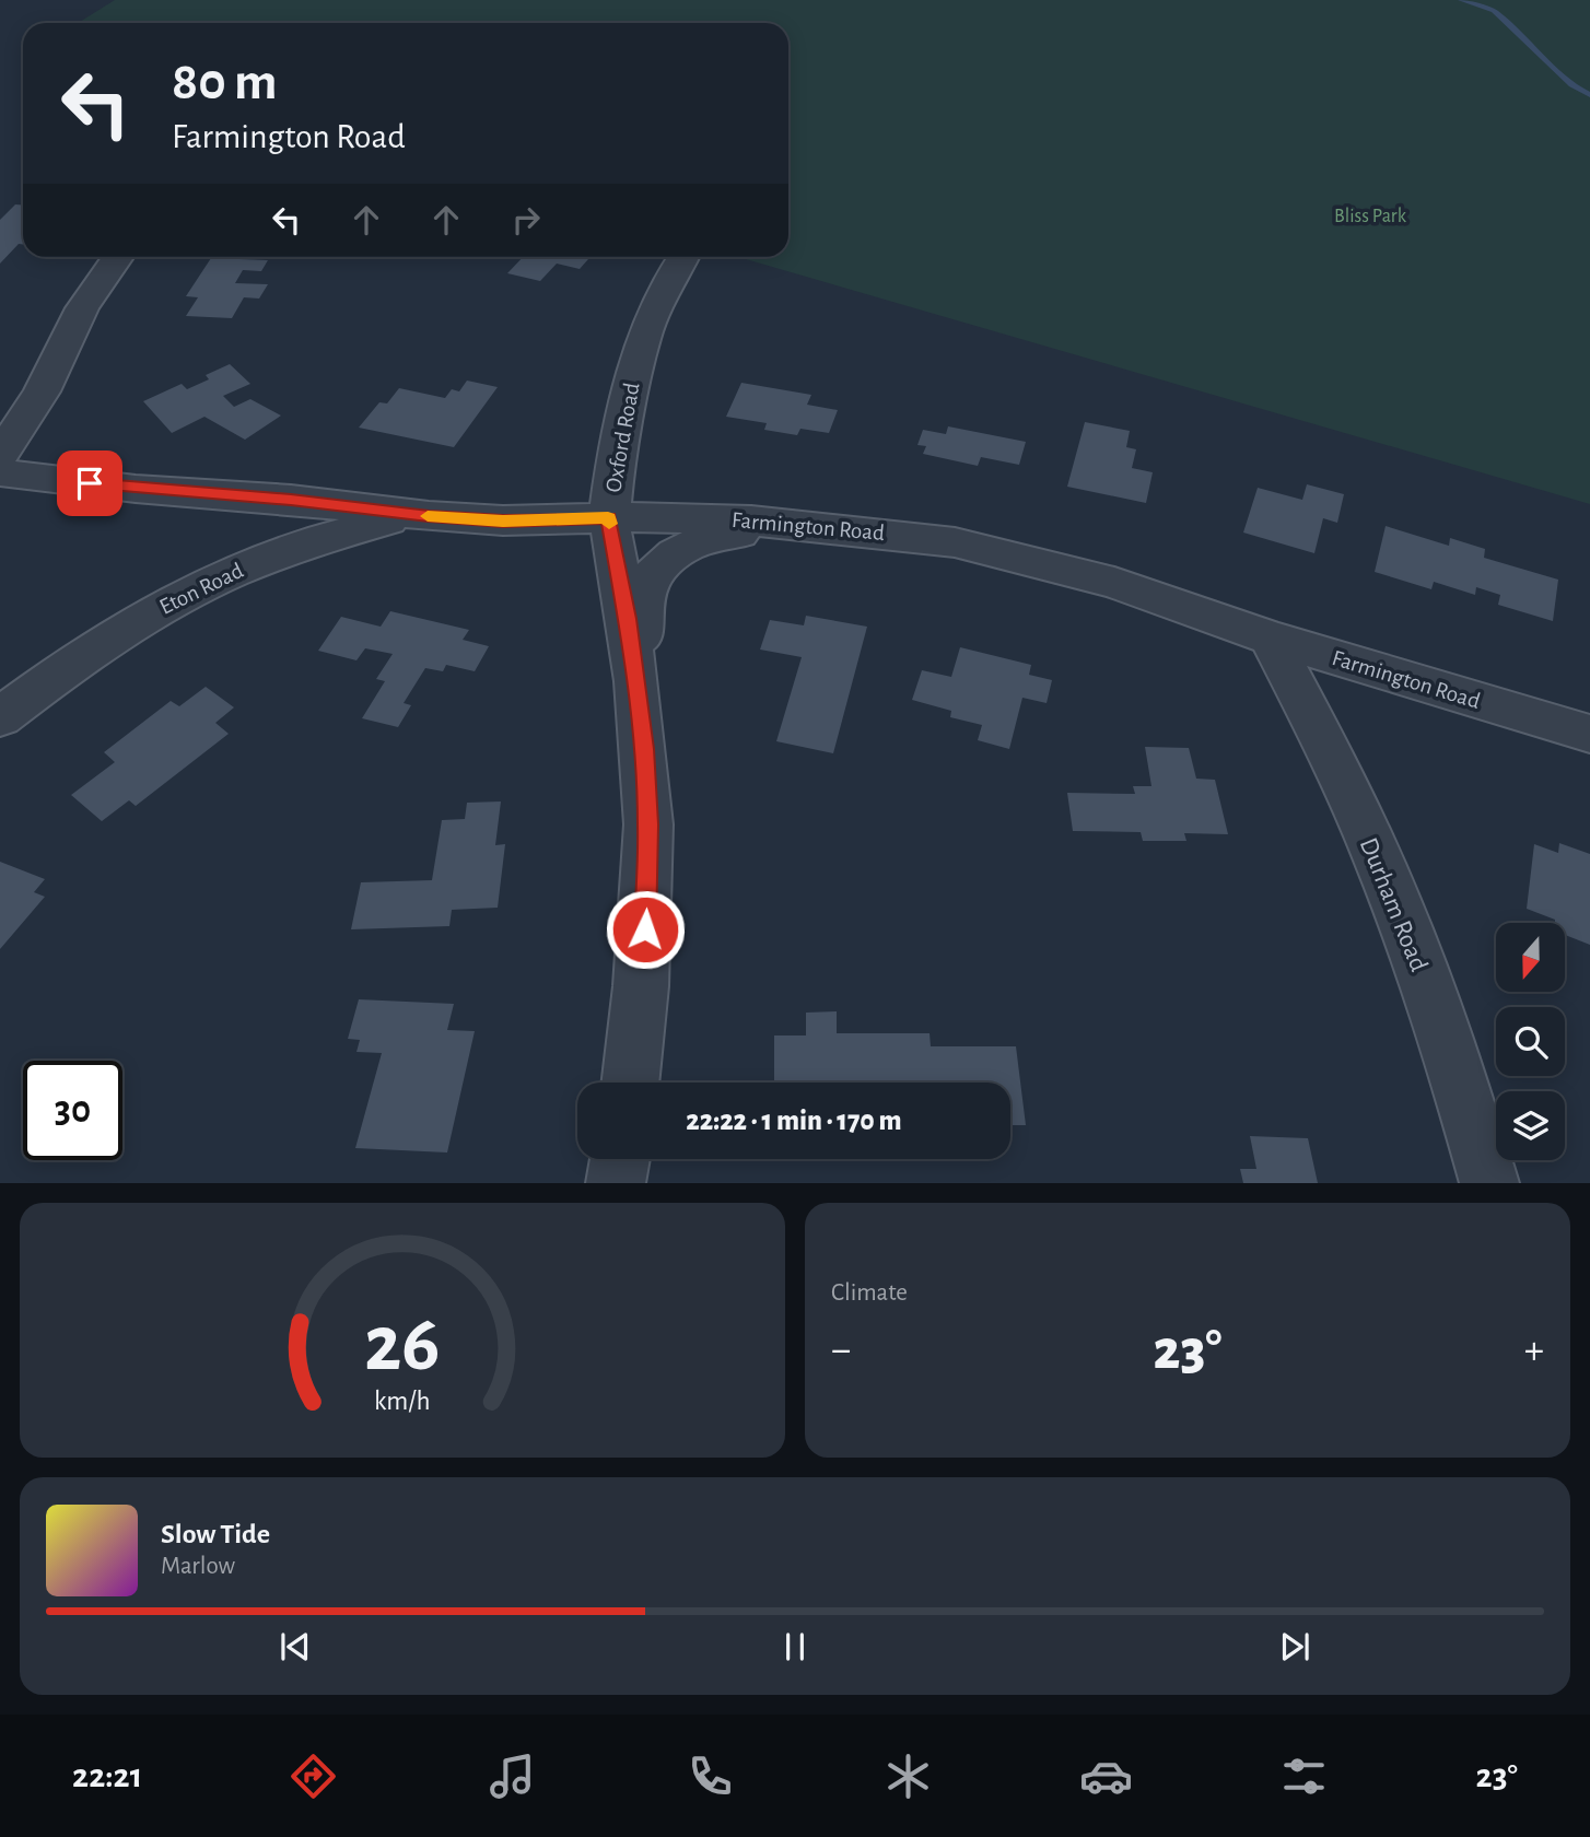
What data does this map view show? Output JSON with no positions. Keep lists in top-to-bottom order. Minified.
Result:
{"streets":{"street":["Oxford Road","Farmington Road","Eton Road","Durham Road"]},"crossings":[["Oxford Road","Farmington Road"],["Farmington Road","Eton Road"],["Farmington Road","Durham Road"]],"parks":["Bliss Park"],"north":"bottom","page":{"turn":["80 m","Farmington Road"],"limit":"30","trip":"22:22 · 1 min · 170 m","tile":"Climate","heat":["−","23°","+"],"song":["Slow Tide","Marlow"],"tabs":["22:21","23°"],"gauge":["26","km/h"]}}
